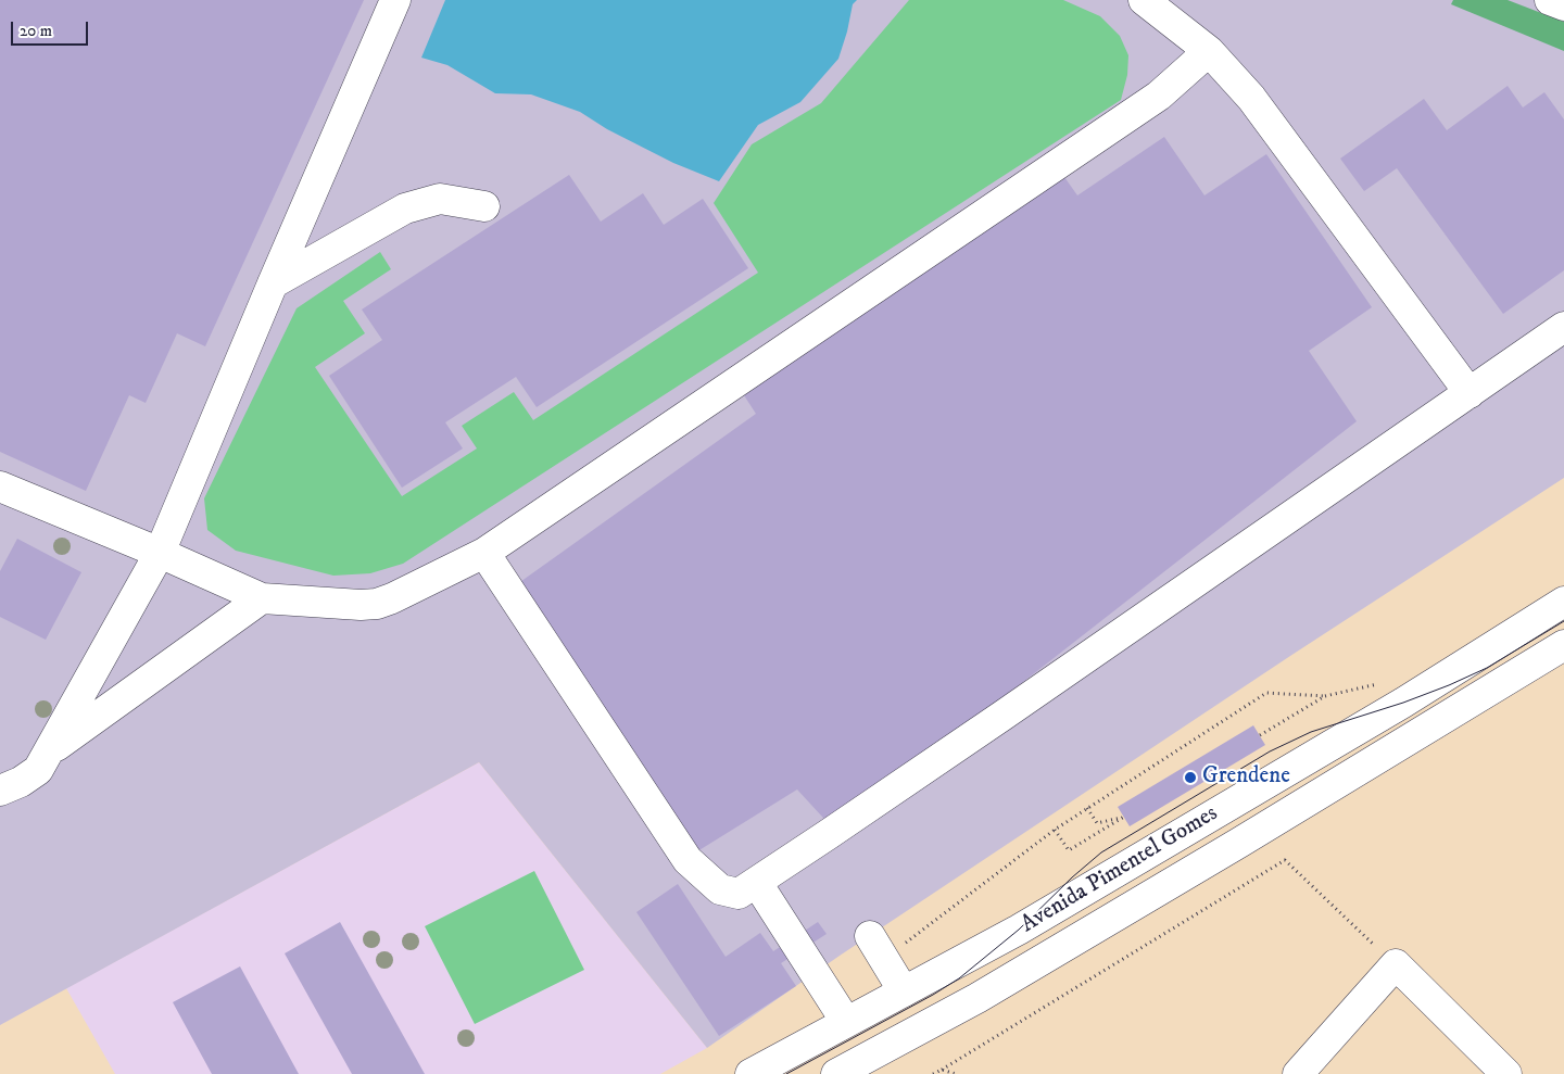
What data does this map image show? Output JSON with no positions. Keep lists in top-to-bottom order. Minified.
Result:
{"streets":{"main road":["Avenida Pimentel Gomes"]},"places":["Grendene"],"scale_bar":"20 m"}
